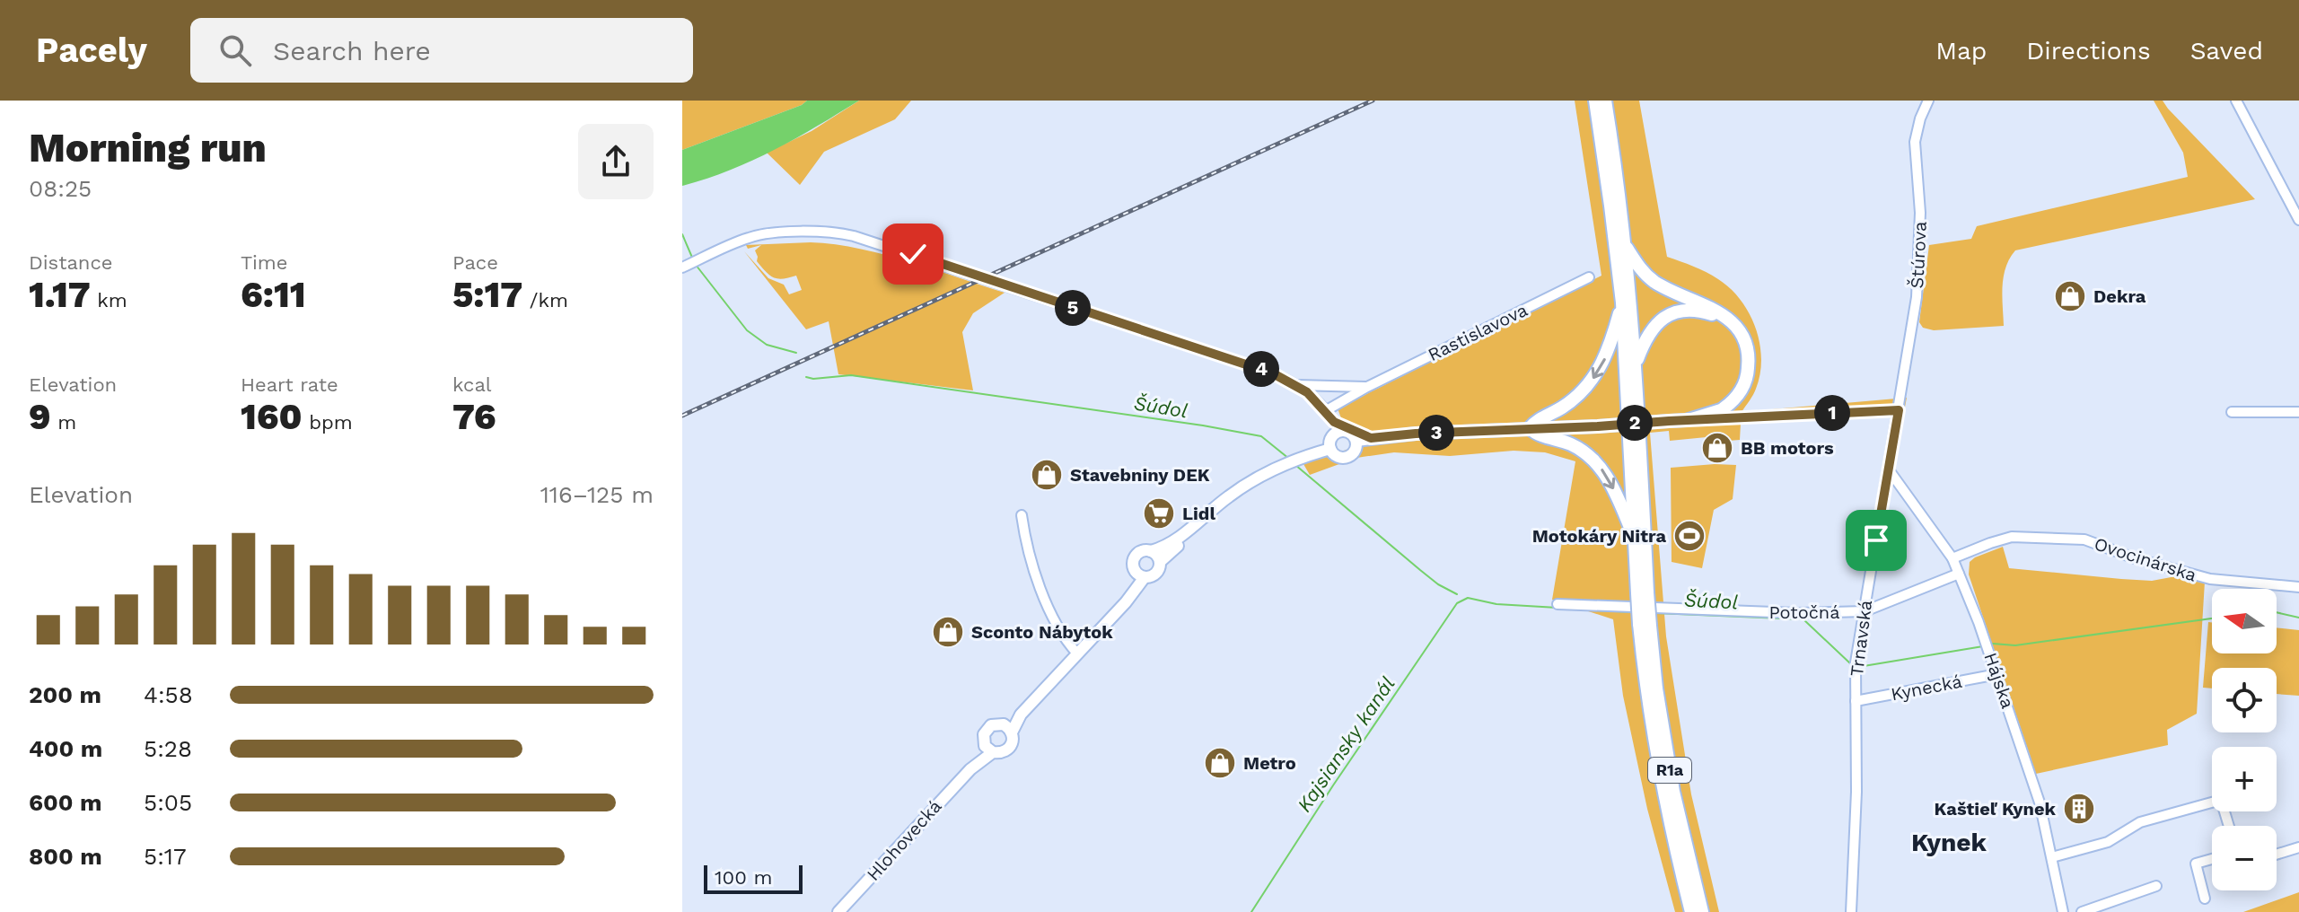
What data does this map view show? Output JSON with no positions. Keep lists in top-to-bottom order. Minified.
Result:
{"streets":{"highway":["R1a"],"main road":["Hlohovecká"],"street":["Štúrova","Rastislavova","Ovocinárska","Potočná","Trnavská","Hájska","Kynecká"]},"crossings":[["Štúrova","Trnavská"],["Ovocinárska","Hájska"],["Potočná","Trnavská"],["Potočná","Hájska"],["Trnavská","Hájska"],["Trnavská","Kynecká"],["Hájska","Kynecká"]],"districts":["Kynek"],"water":["Šúdol","Kajsiansky kanál"],"places":{"shop":["Dekra","BB motors","Stavebniny DEK","Sconto Nábytok","Metro"],"supermarket":["Lidl"],"sports":["Motokáry Nitra"],"building":["Kaštieľ Kynek"]},"scale_bar":"100 m","north":"left","page":{"header":"Pacely","search":"Search here","nav":["Map","Directions","Saved"],"heading":["Morning run","08:25"],"stats":[["Distance","1.17 km"],["Time","6:11"],["Pace","5:17 /km"],["Elevation","9 m"],["Heart rate","160 bpm"],["kcal","76"]],"pins":["5","4","1","2","3"],"chart":["Elevation","116–125 m"],"map_buttons":["+","−"],"list":[{"name":"200 m","note":"4:58"},{"name":"400 m","note":"5:28"},{"name":"600 m","note":"5:05"},{"name":"800 m","note":"5:17"}],"scale":"100 m"}}
